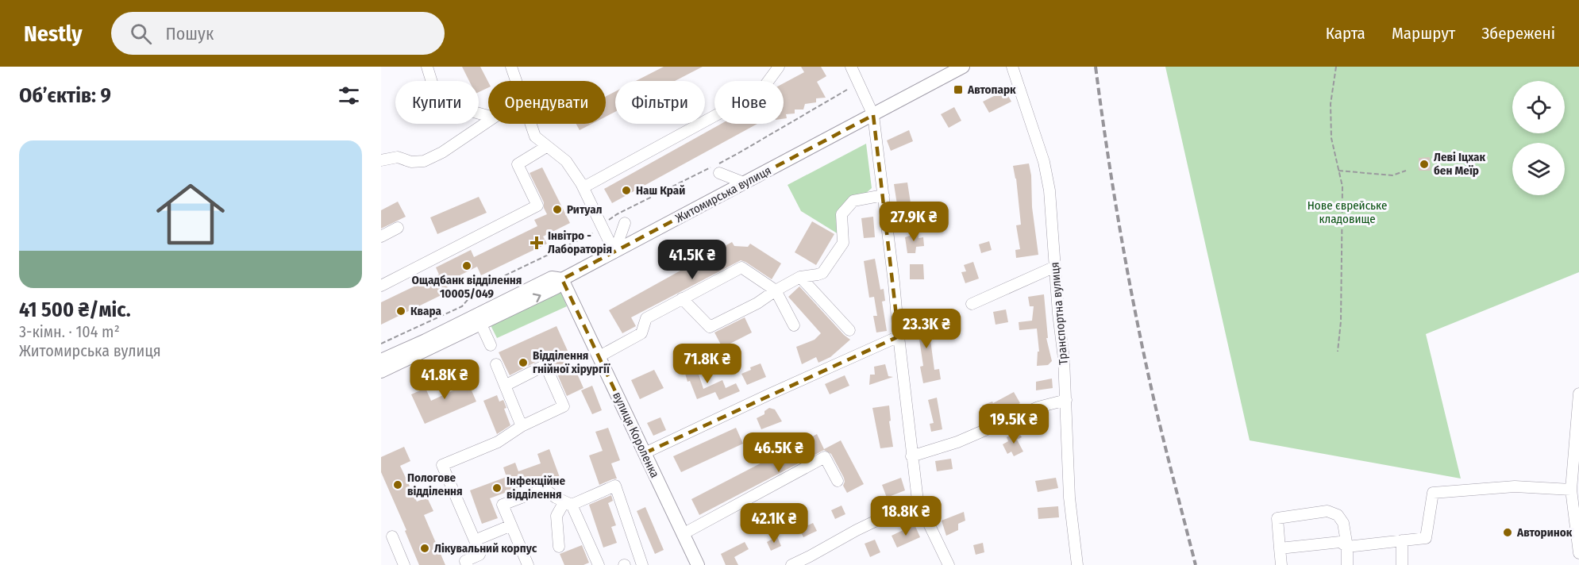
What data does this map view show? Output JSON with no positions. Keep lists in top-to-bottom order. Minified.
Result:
{"streets":{"main road":["Житомирська вулиця","вулиця Короленка"],"street":["Транспортна вулиця"]},"crossings":[["Житомирська вулиця","вулиця Короленка"]],"parks":["Нове єврейське кладовище"],"places":{"transit":["Автопарк"],"other":["Леві Іцхак бен Меїр","Наш Край","Ритуал","Ощадбанк відділення 10005/049","Квара","Відділення гнійної хірургії","Пологове відділення","Інфекційне відділення","Авторинок","Лікувальний корпус"],"health":["Інвітро - Лабораторія"]},"page":{"header":"Nestly","search":"Пошук","nav":["Карта","Маршрут","Збережені"],"heading":"Об’єктів: 9","chip":["Купити","Орендувати","Фільтри","Нове"],"list":[{"name":"41 500 ₴/міс.","note":"3-кімн. · 104 m² · Житомирська вулиця"}],"price":["27.9K ₴","41.5K ₴","23.3K ₴","71.8K ₴","41.8K ₴","19.5K ₴","46.5K ₴","18.8K ₴","42.1K ₴"]}}
